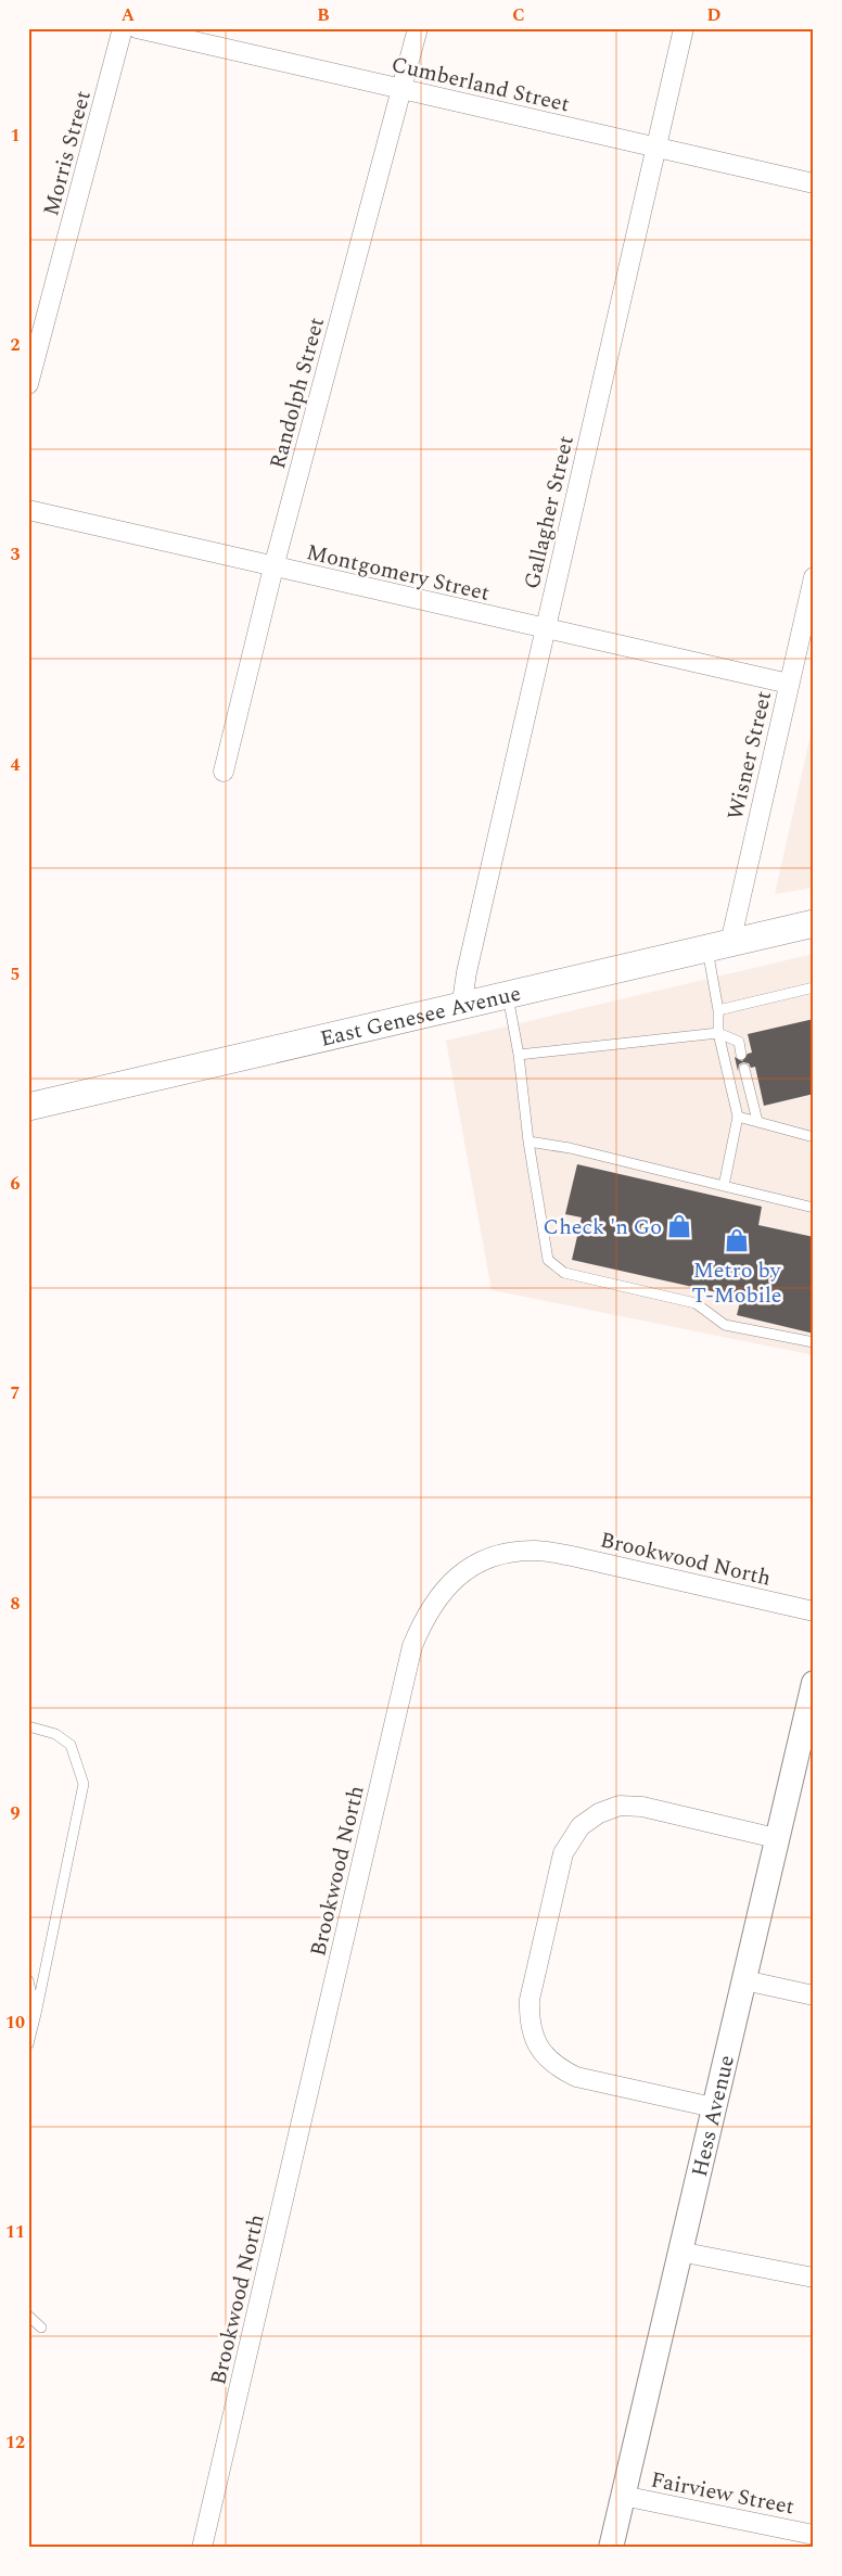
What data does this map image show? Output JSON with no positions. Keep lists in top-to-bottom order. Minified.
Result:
{"streets":{"main road":["East Genesee Avenue"],"street":["Cumberland Street","Morris Street","Randolph Street","Gallagher Street","Montgomery Street","Wisner Street","Brookwood North","Hess Avenue","Fairview Street"]},"crossings":[["Cumberland Street","Randolph Street"],["Cumberland Street","Gallagher Street"],["Randolph Street","Montgomery Street"],["Gallagher Street","Montgomery Street"],["Gallagher Street","East Genesee Avenue"],["Montgomery Street","Wisner Street"],["Wisner Street","East Genesee Avenue"],["Hess Avenue","Fairview Street"]],"places":{"shop":["Check 'n Go","Metro by T-Mobile"]},"grid":{"columns":["A","B","C","D"],"rows":["1","2","3","4","5","6","7","8","9","10","11","12"]}}
